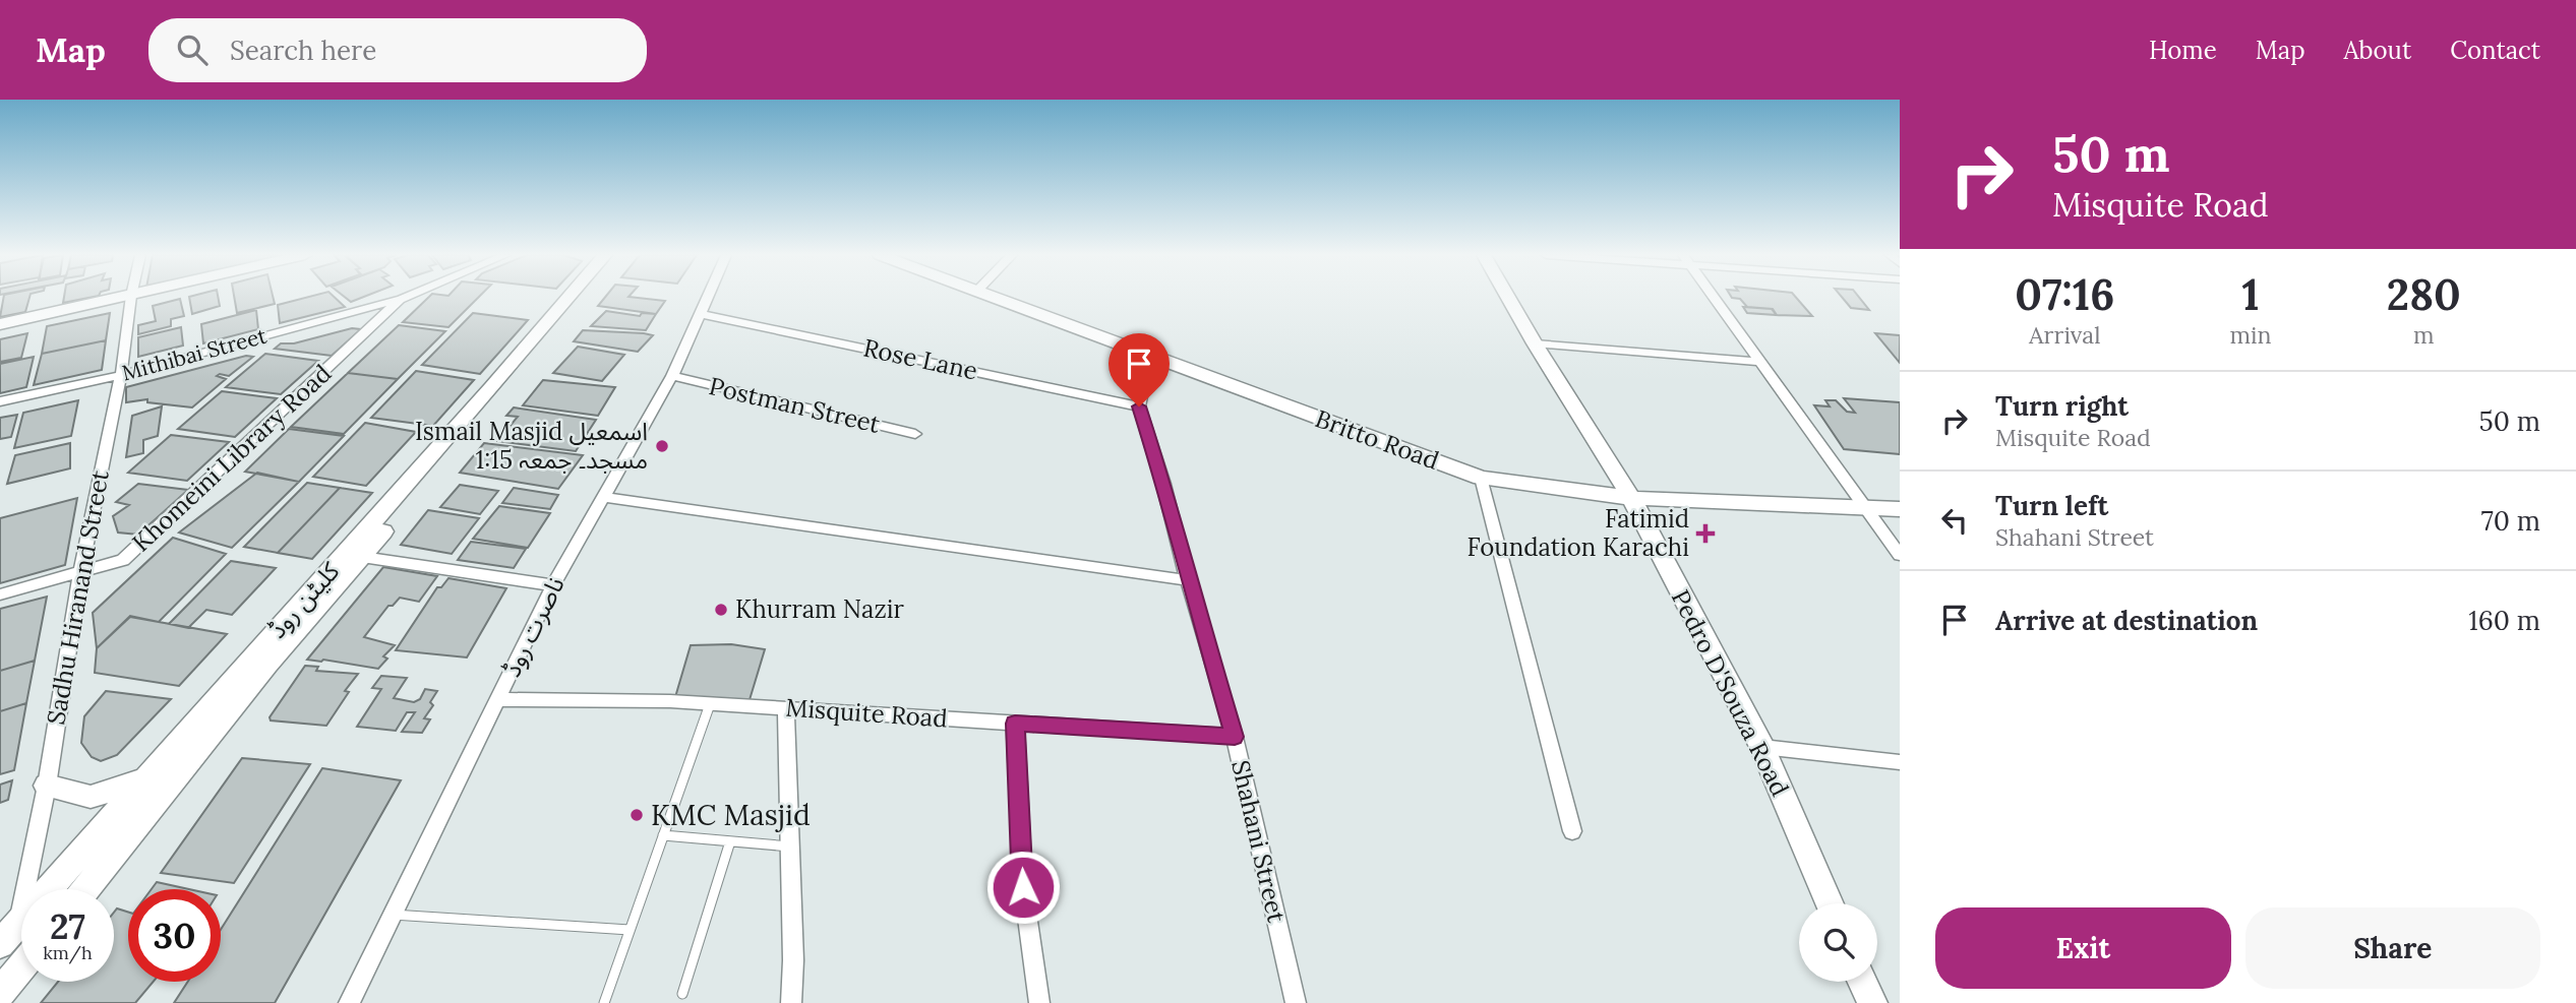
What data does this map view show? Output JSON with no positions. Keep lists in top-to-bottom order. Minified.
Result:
{"streets":{"street":["Mithibai Street","Rose Lane","Postman Street","Britto Road","Khomeini Library Road","Sadhu Hiranand Street","کلیٹن روڈ","ناصرت روڈ","Pedro D'Souza Road","Misquite Road","Shahani Street"]},"crossings":[["Mithibai Street","Khomeini Library Road"],["Mithibai Street","Sadhu Hiranand Street"],["Rose Lane","ناصرت روڈ"],["Rose Lane","Shahani Street"],["Postman Street","ناصرت روڈ"],["Britto Road","Pedro D'Souza Road"],["Khomeini Library Road","Sadhu Hiranand Street"],["ناصرت روڈ","Misquite Road"],["Misquite Road","Shahani Street"]],"places":{"other":["Ismail Masjid اسمعیل مسجد۔ جمعہ 1:15","Khurram Nazir","KMC Masjid"],"health":["Fatimid Foundation Karachi"]},"page":{"header":"Map","search":"Search here","nav":["Home","Map","About","Contact"],"turn":["50 m","Misquite Road"],"eta":["07:16","Arrival","1","min","280","m"],"list":[{"name":"Turn right","note":"Misquite Road","value":"50 m"},{"name":"Turn left","note":"Shahani Street","value":"70 m"},{"name":"Arrive at destination","value":"160 m"}],"speed":"27 km/h","limit":"30","buttons":["Exit","Share"]}}
